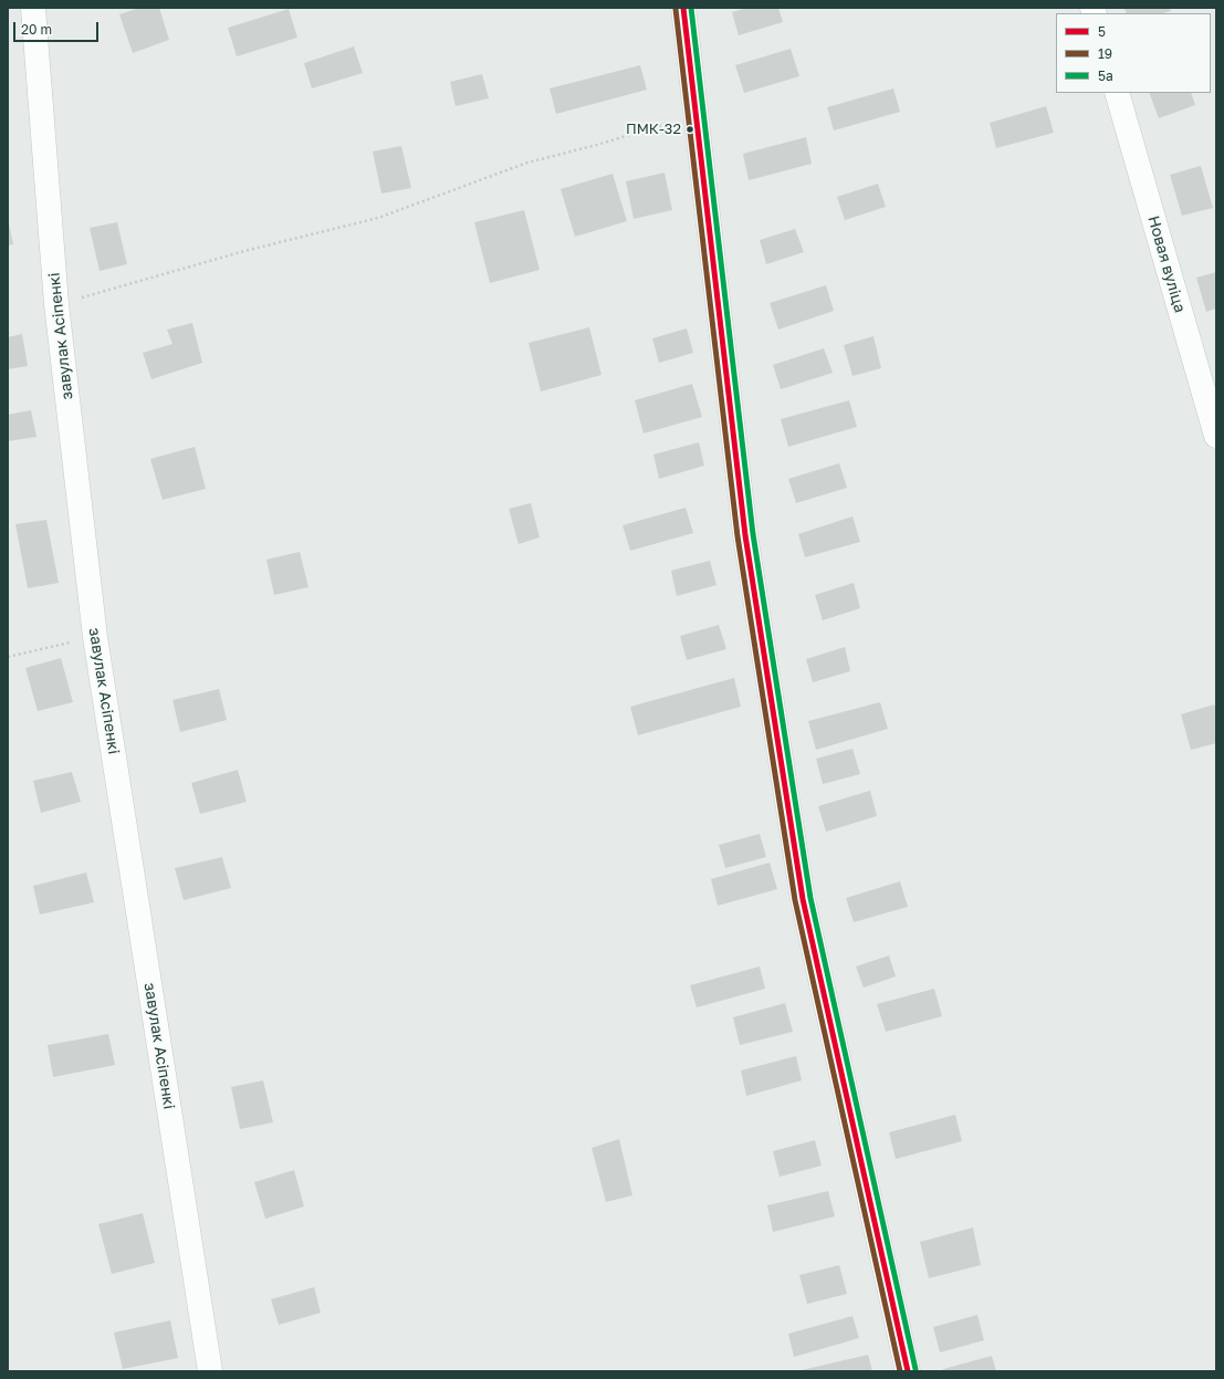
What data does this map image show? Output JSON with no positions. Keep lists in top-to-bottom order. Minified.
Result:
{"streets":{"street":["Новая вуліца","завулак Асіпенкі"]},"places":["ПМК-32"],"lines":["transit line 5","transit line 5а","transit line 19"],"legend":["5","19","5а"],"scale_bar":"20 m"}
